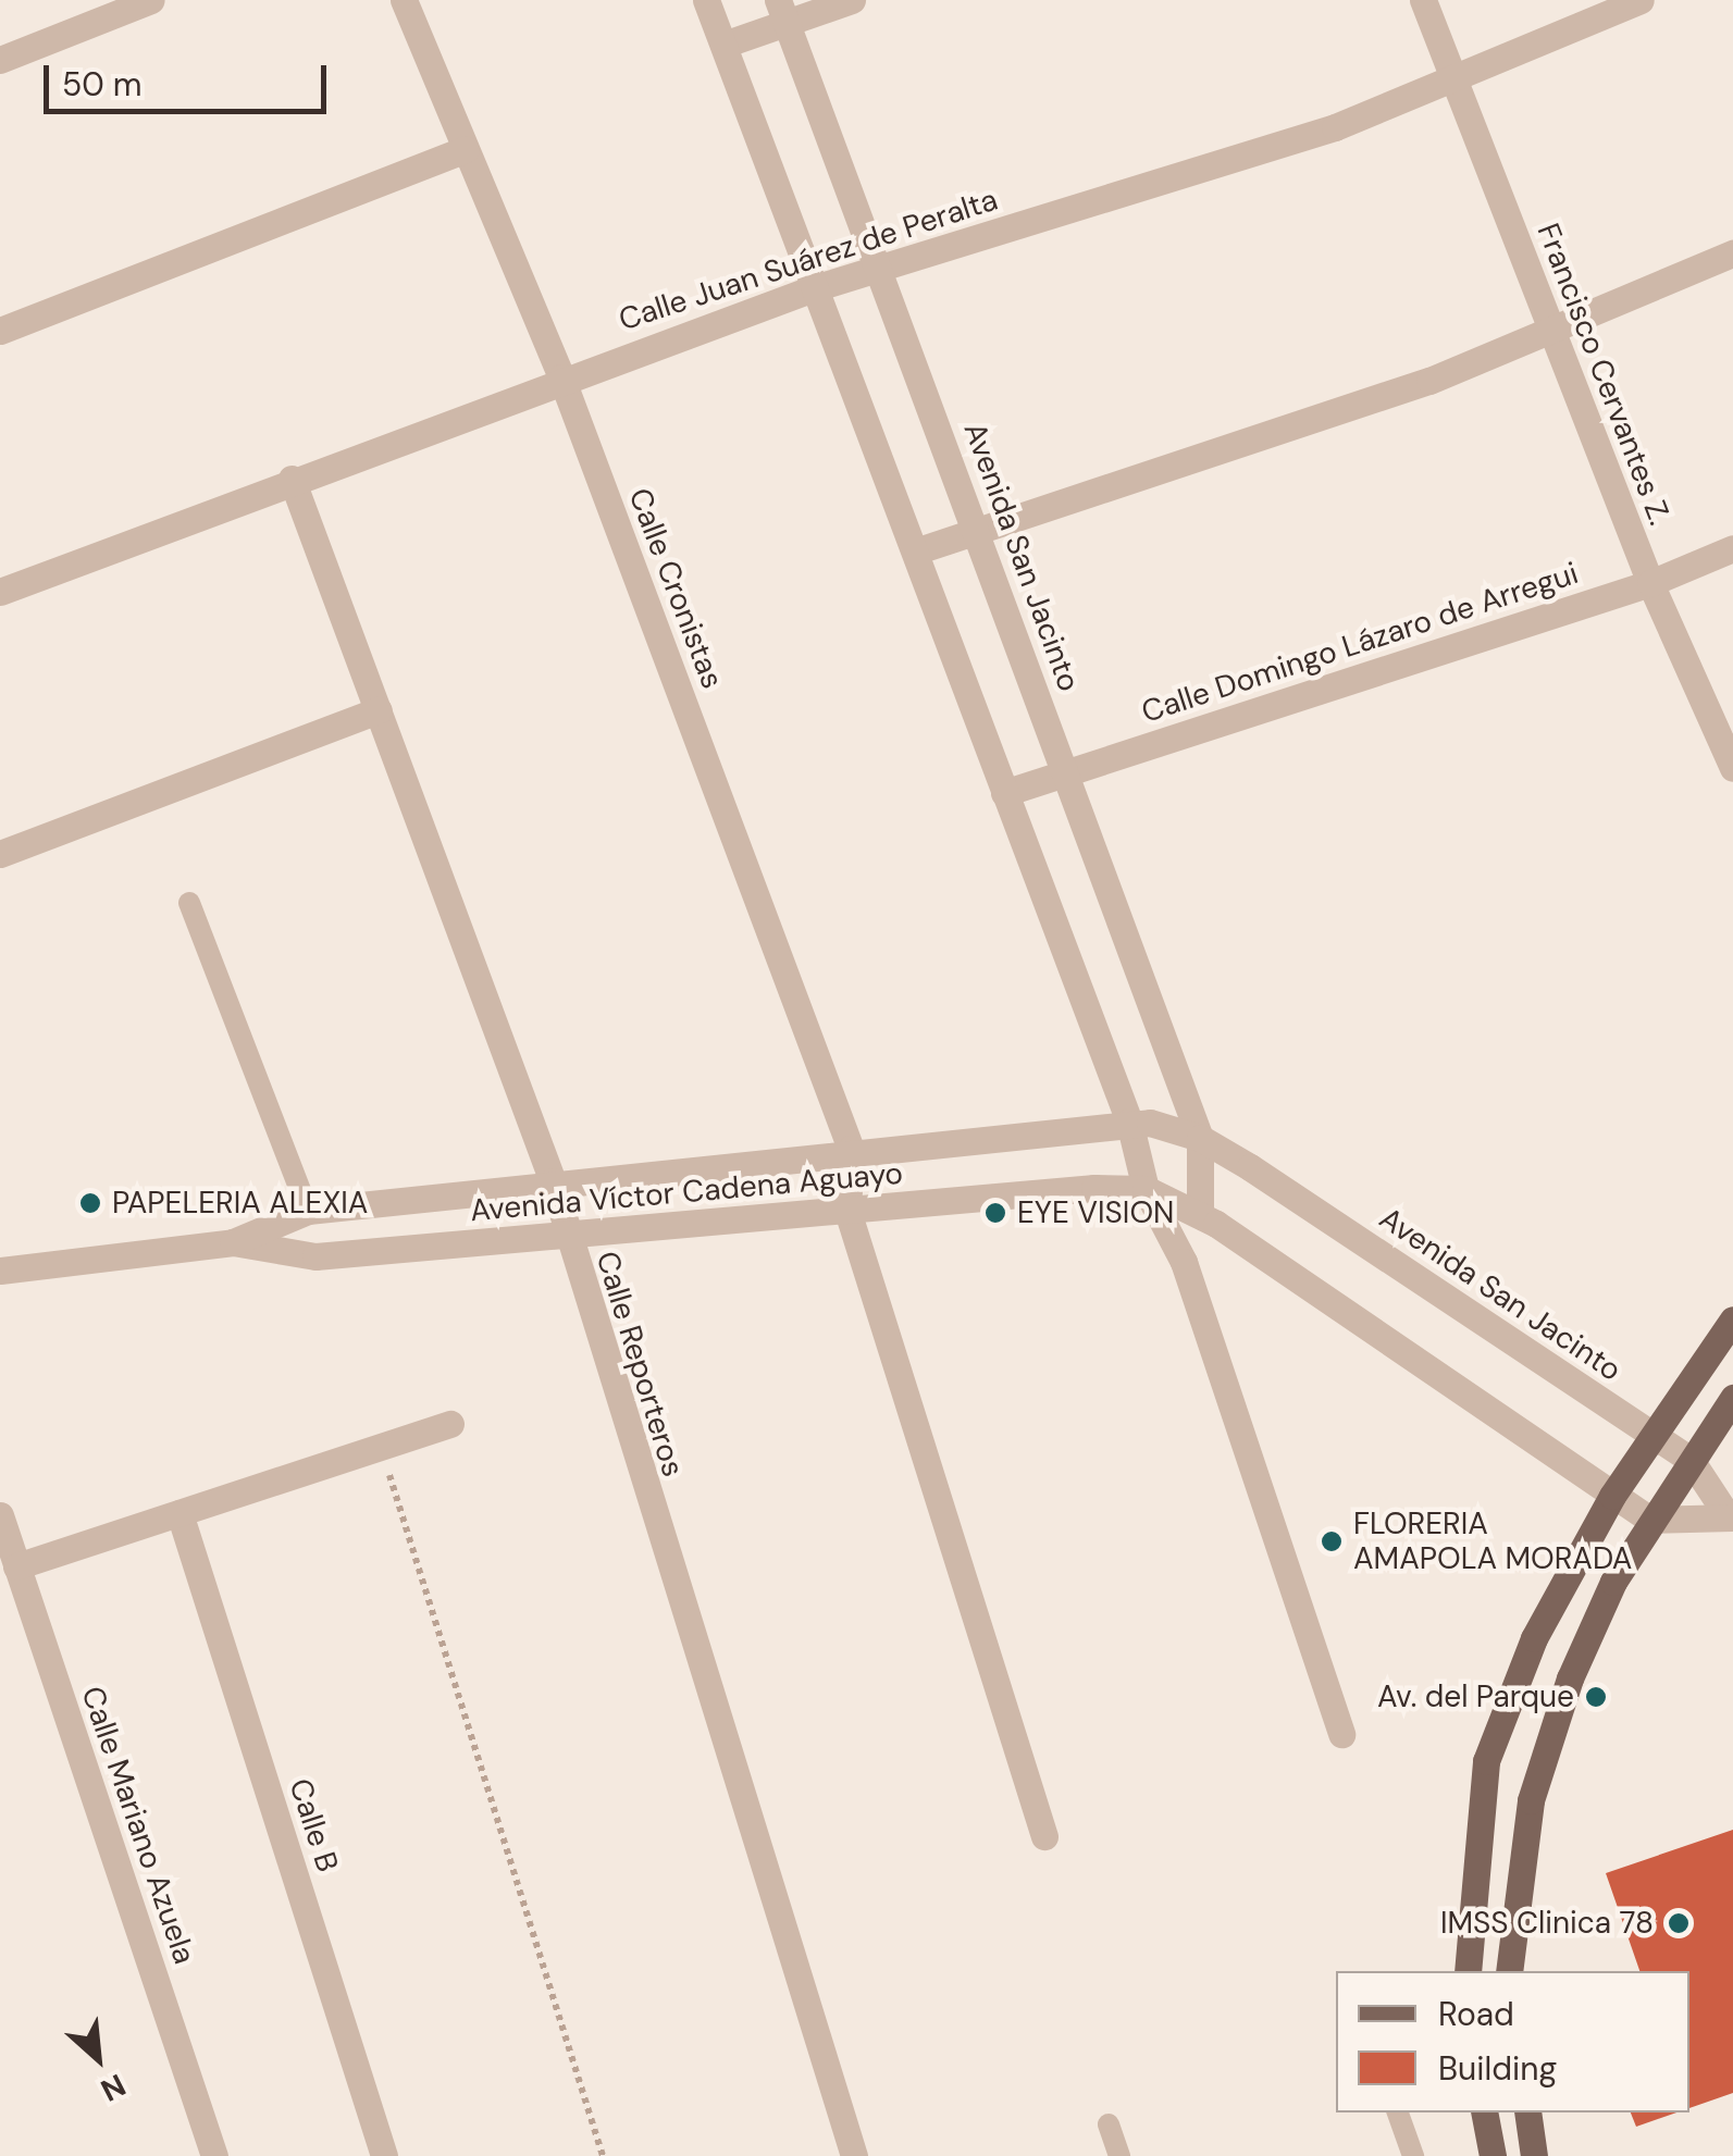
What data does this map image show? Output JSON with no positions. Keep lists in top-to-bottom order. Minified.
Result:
{"streets":{"street":["Calle Juan Suárez de Peralta","Francisco Cervantes Z.","Avenida San Jacinto","Calle Cronistas","Calle Domingo Lázaro de Arregui","Avenida Víctor Cadena Aguayo","Calle Reporteros","Calle Mariano Azuela","Calle B"]},"crossings":[["Calle Juan Suárez de Peralta","Francisco Cervantes Z."],["Calle Juan Suárez de Peralta","Avenida San Jacinto"],["Calle Juan Suárez de Peralta","Calle Cronistas"],["Calle Juan Suárez de Peralta","Calle Reporteros"],["Francisco Cervantes Z.","Calle Domingo Lázaro de Arregui"],["Avenida San Jacinto","Calle Domingo Lázaro de Arregui"],["Avenida San Jacinto","Avenida Víctor Cadena Aguayo"],["Calle Cronistas","Avenida Víctor Cadena Aguayo"],["Avenida Víctor Cadena Aguayo","Calle Reporteros"]],"places":["PAPELERIA ALEXIA","EYE VISION","FLORERIA AMAPOLA MORADA","Av. del Parque","IMSS Clinica 78"],"legend":["Road","Building"],"scale_bar":"50 m","north":"bottom right"}
